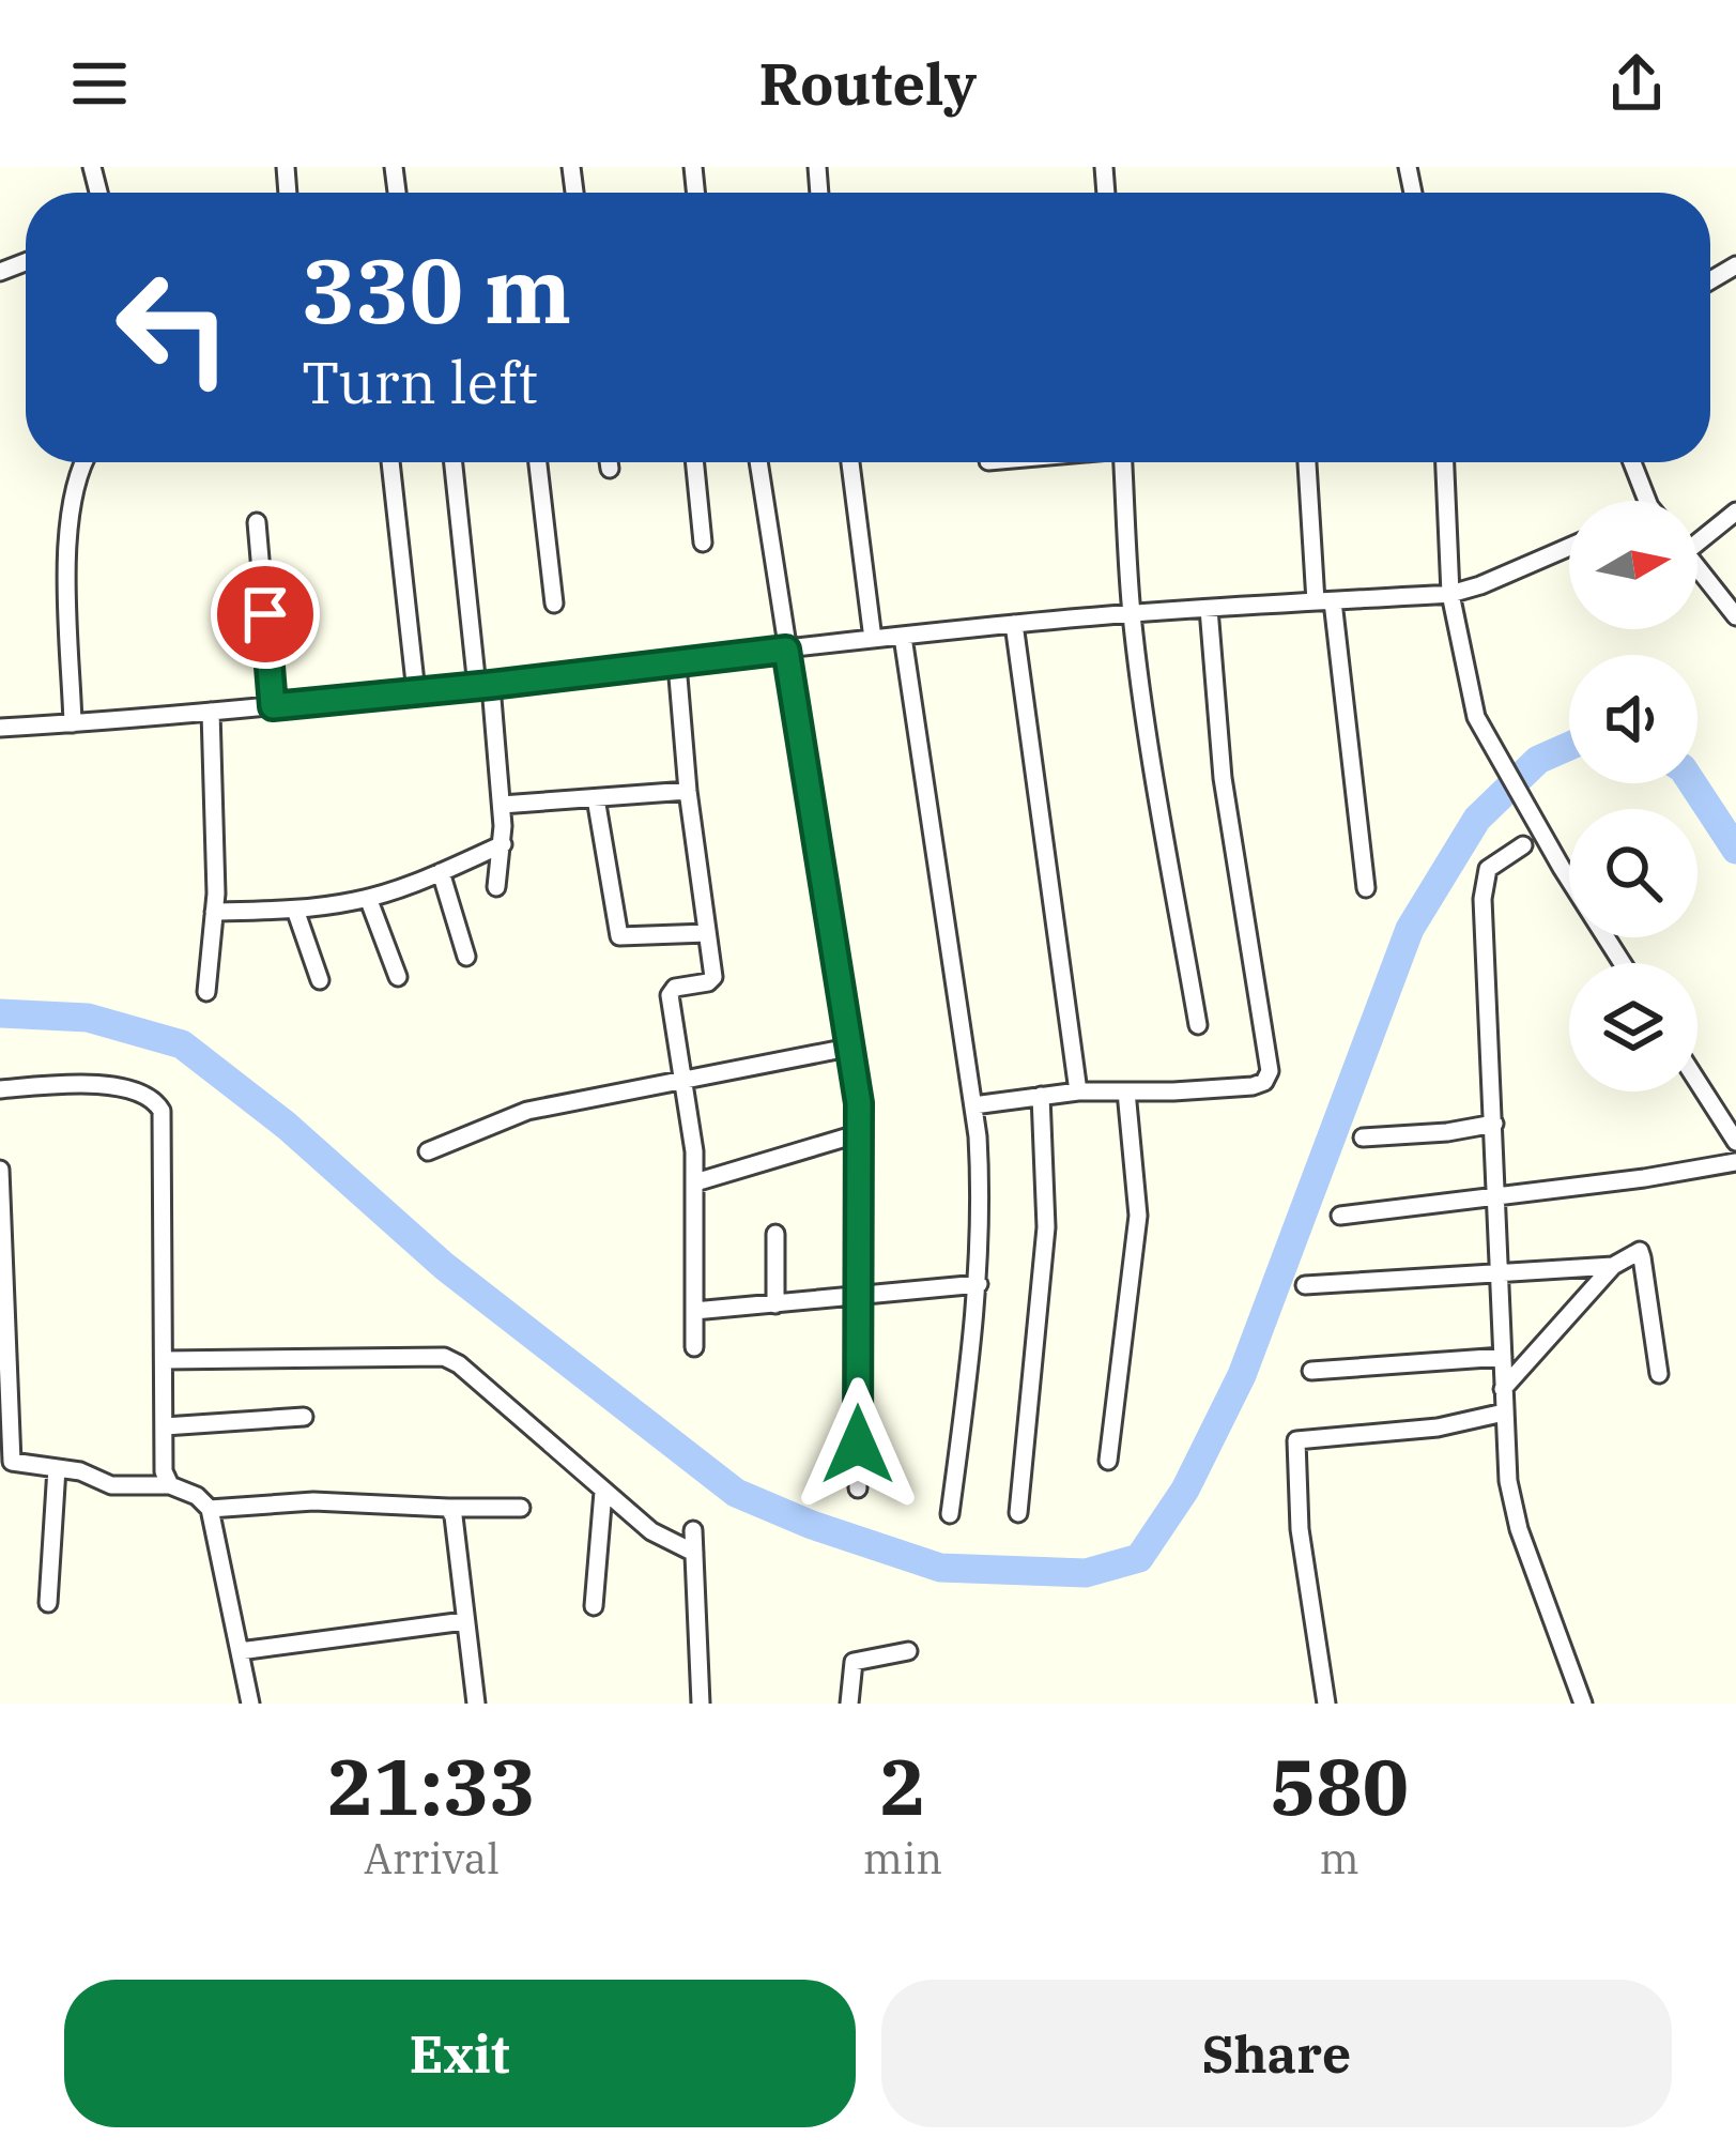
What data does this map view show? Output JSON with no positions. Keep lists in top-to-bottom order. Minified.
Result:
{"north":"right","page":{"header":"Routely","turn":["330 m","Turn left"],"eta":["21:33","Arrival","2","min","580","m"],"buttons":["Exit","Share"]}}
